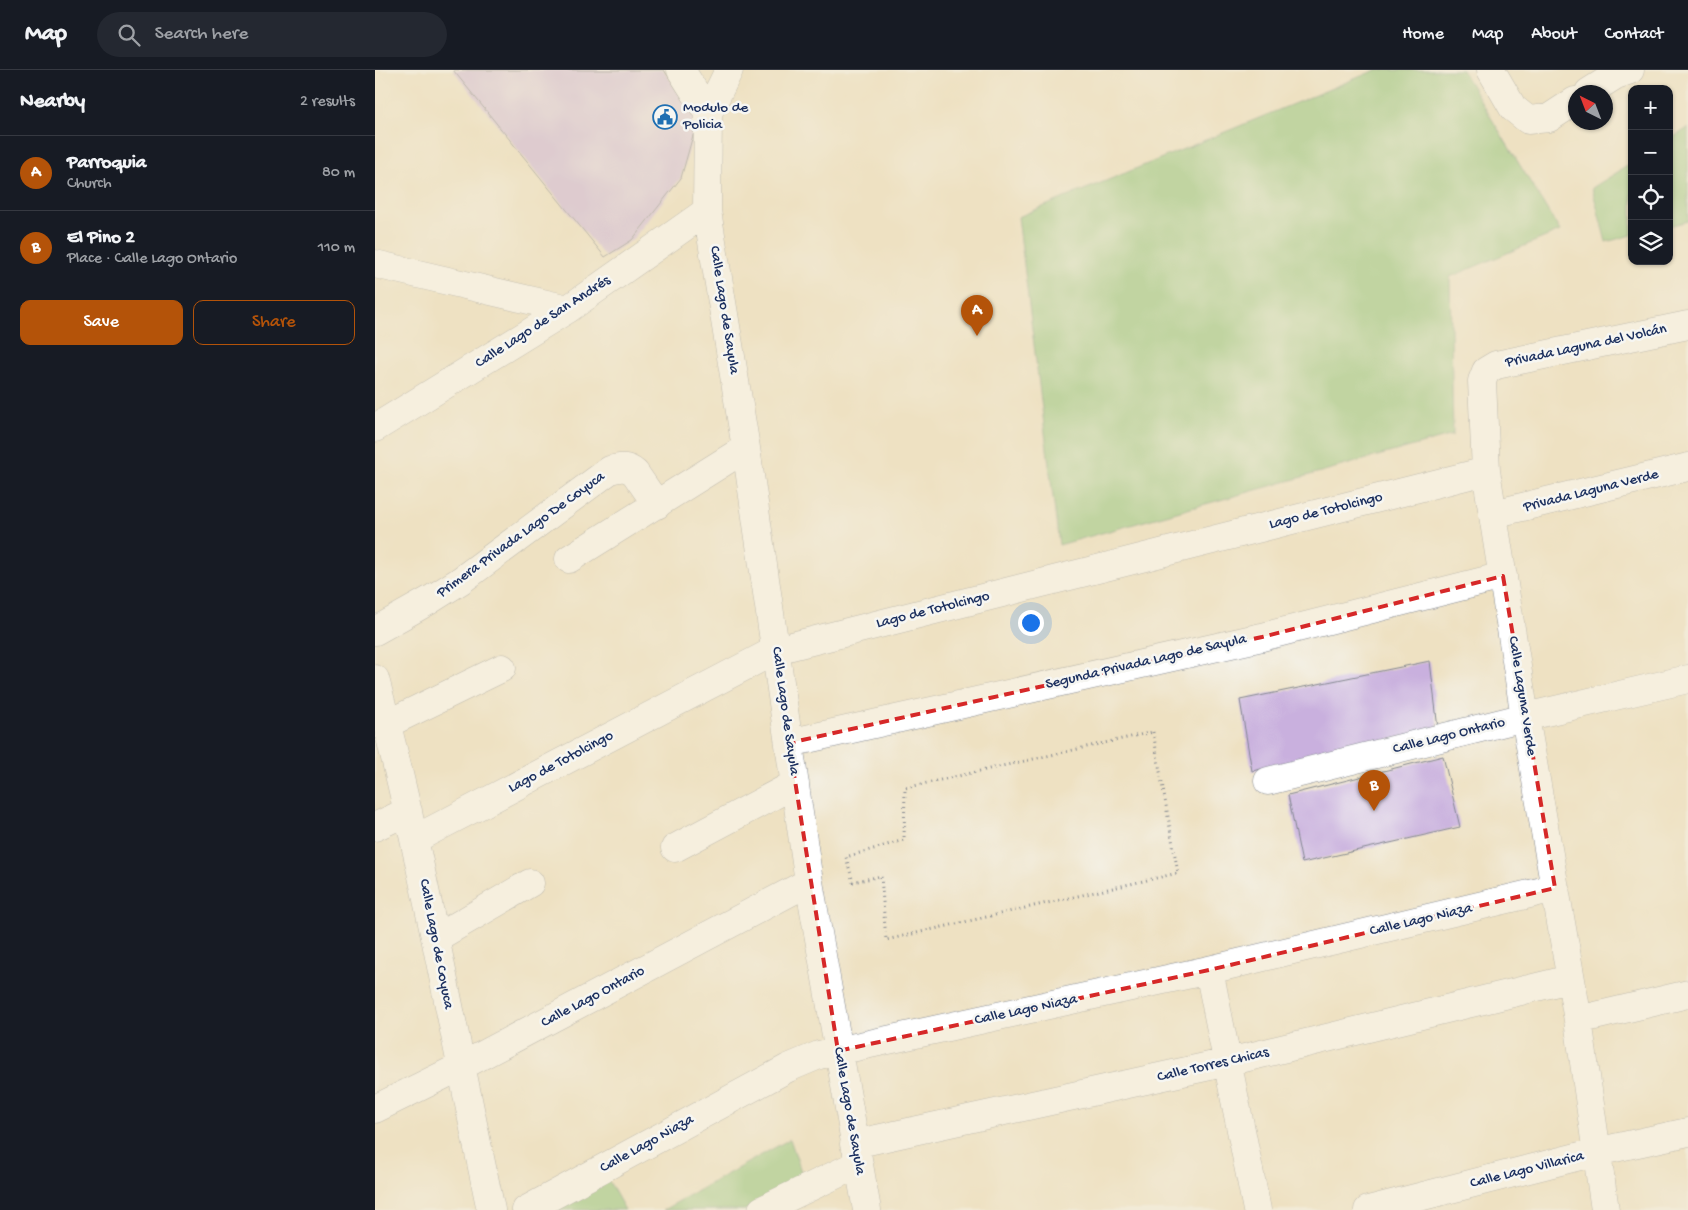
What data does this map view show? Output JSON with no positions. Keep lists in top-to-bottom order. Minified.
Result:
{"streets":{"street":["Calle Lago de Sayula","Calle Lago de San Andrés","Privada Laguna del Volcán","Privada Laguna Verde","Lago de Totolcingo","Primera Privada Lago De Coyuca","Segunda Privada Lago de Sayula","Calle Laguna Verde","Calle Lago Ontario","Calle Lago Niaza","Calle Lago de Coyuca","Calle Torres Chicas","Calle Lago Villarica"]},"crossings":[["Calle Lago de Sayula","Calle Lago de San Andrés"],["Calle Lago de Sayula","Lago de Totolcingo"],["Calle Lago de Sayula","Segunda Privada Lago de Sayula"],["Calle Lago de Sayula","Calle Lago Ontario"],["Calle Lago de Sayula","Calle Lago Niaza"],["Calle Lago de Sayula","Calle Torres Chicas"],["Privada Laguna del Volcán","Calle Laguna Verde"],["Privada Laguna Verde","Calle Laguna Verde"],["Lago de Totolcingo","Calle Laguna Verde"],["Lago de Totolcingo","Calle Lago de Coyuca"],["Segunda Privada Lago de Sayula","Calle Laguna Verde"],["Calle Laguna Verde","Calle Lago Ontario"],["Calle Laguna Verde","Calle Lago Niaza"],["Calle Laguna Verde","Calle Torres Chicas"],["Calle Laguna Verde","Calle Lago Villarica"],["Calle Lago Ontario","Calle Lago de Coyuca"]],"places":{"public building":["Modulo de Policia"]},"north":"top left","page":{"header":"Map","search":"Search here","nav":["Home","Map","About","Contact"],"heading":["Nearby","2 results"],"map_buttons":["+","−"],"list":[{"mark":"A","name":"Parroquia","note":"Church","value":"80 m"},{"mark":"B","name":"El Pino 2","note":"Place · Calle Lago Ontario","value":"110 m"}],"buttons":["Save","Share"],"pins":["A","B"]}}
